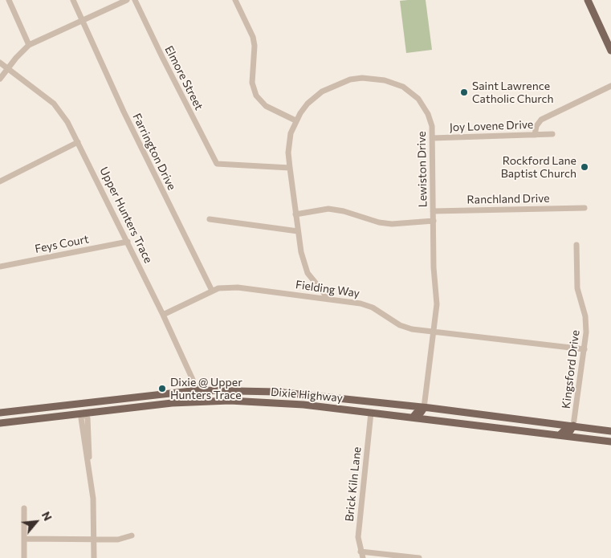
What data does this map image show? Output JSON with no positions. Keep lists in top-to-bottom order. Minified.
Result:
{"streets":{"main road":["Dixie Highway"],"street":["Elmore Street","Joy Lovene Drive","Farrington Drive","Lewiston Drive","Ranchland Drive","Upper Hunters Trace","Feys Court","Fielding Way","Kingsford Drive","Brick Kiln Lane"]},"crossings":[["Elmore Street","Lewiston Drive"],["Joy Lovene Drive","Lewiston Drive"],["Farrington Drive","Fielding Way"],["Lewiston Drive","Ranchland Drive"],["Lewiston Drive","Fielding Way"],["Lewiston Drive","Dixie Highway"],["Upper Hunters Trace","Feys Court"],["Upper Hunters Trace","Fielding Way"],["Upper Hunters Trace","Dixie Highway"],["Fielding Way","Kingsford Drive"],["Kingsford Drive","Dixie Highway"],["Dixie Highway","Brick Kiln Lane"]],"places":["Saint Lawrence Catholic Church","Rockford Lane Baptist Church","Dixie @ Upper Hunters Trace"],"north":"top right"}
